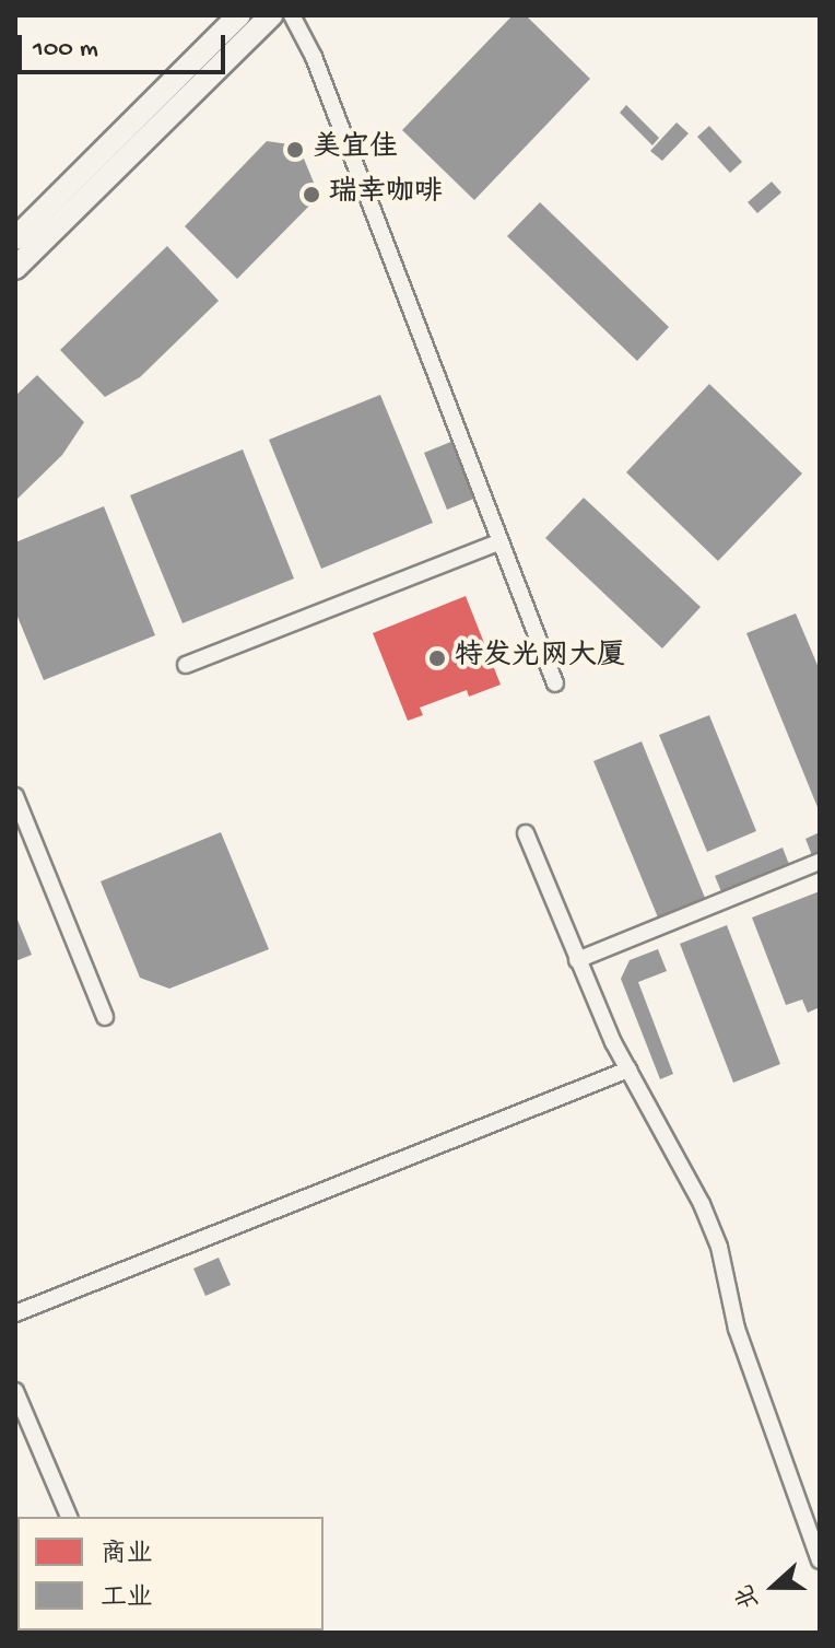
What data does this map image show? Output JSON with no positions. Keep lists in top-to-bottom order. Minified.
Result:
{"places":["美宜佳","瑞幸咖啡","特发光网大厦"],"legend":["商业","工业"],"scale_bar":"100 m","north":"left"}
